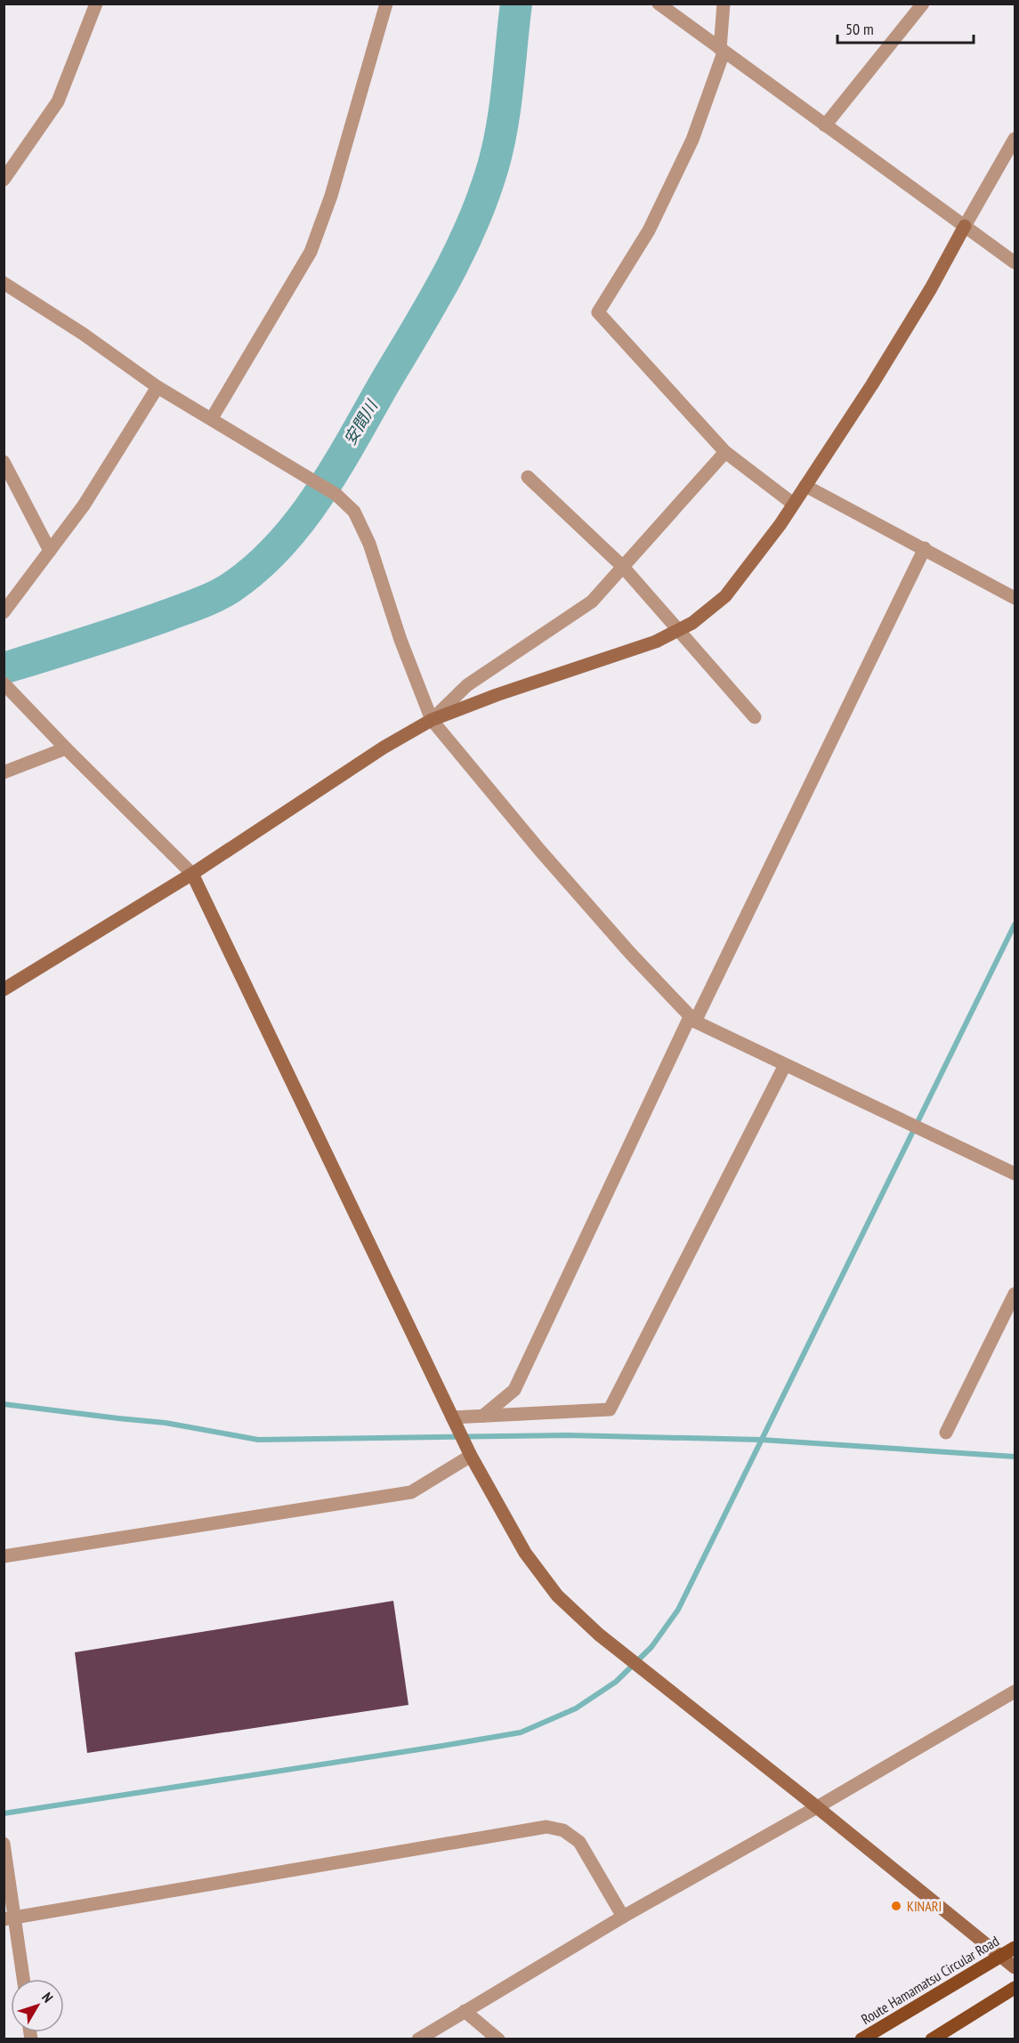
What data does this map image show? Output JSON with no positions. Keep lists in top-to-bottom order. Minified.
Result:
{"streets":{"main road":["Route Hamamatsu Circular Road"]},"water":["安間川"],"places":["KINARI"],"scale_bar":"50 m","north":"top right"}
